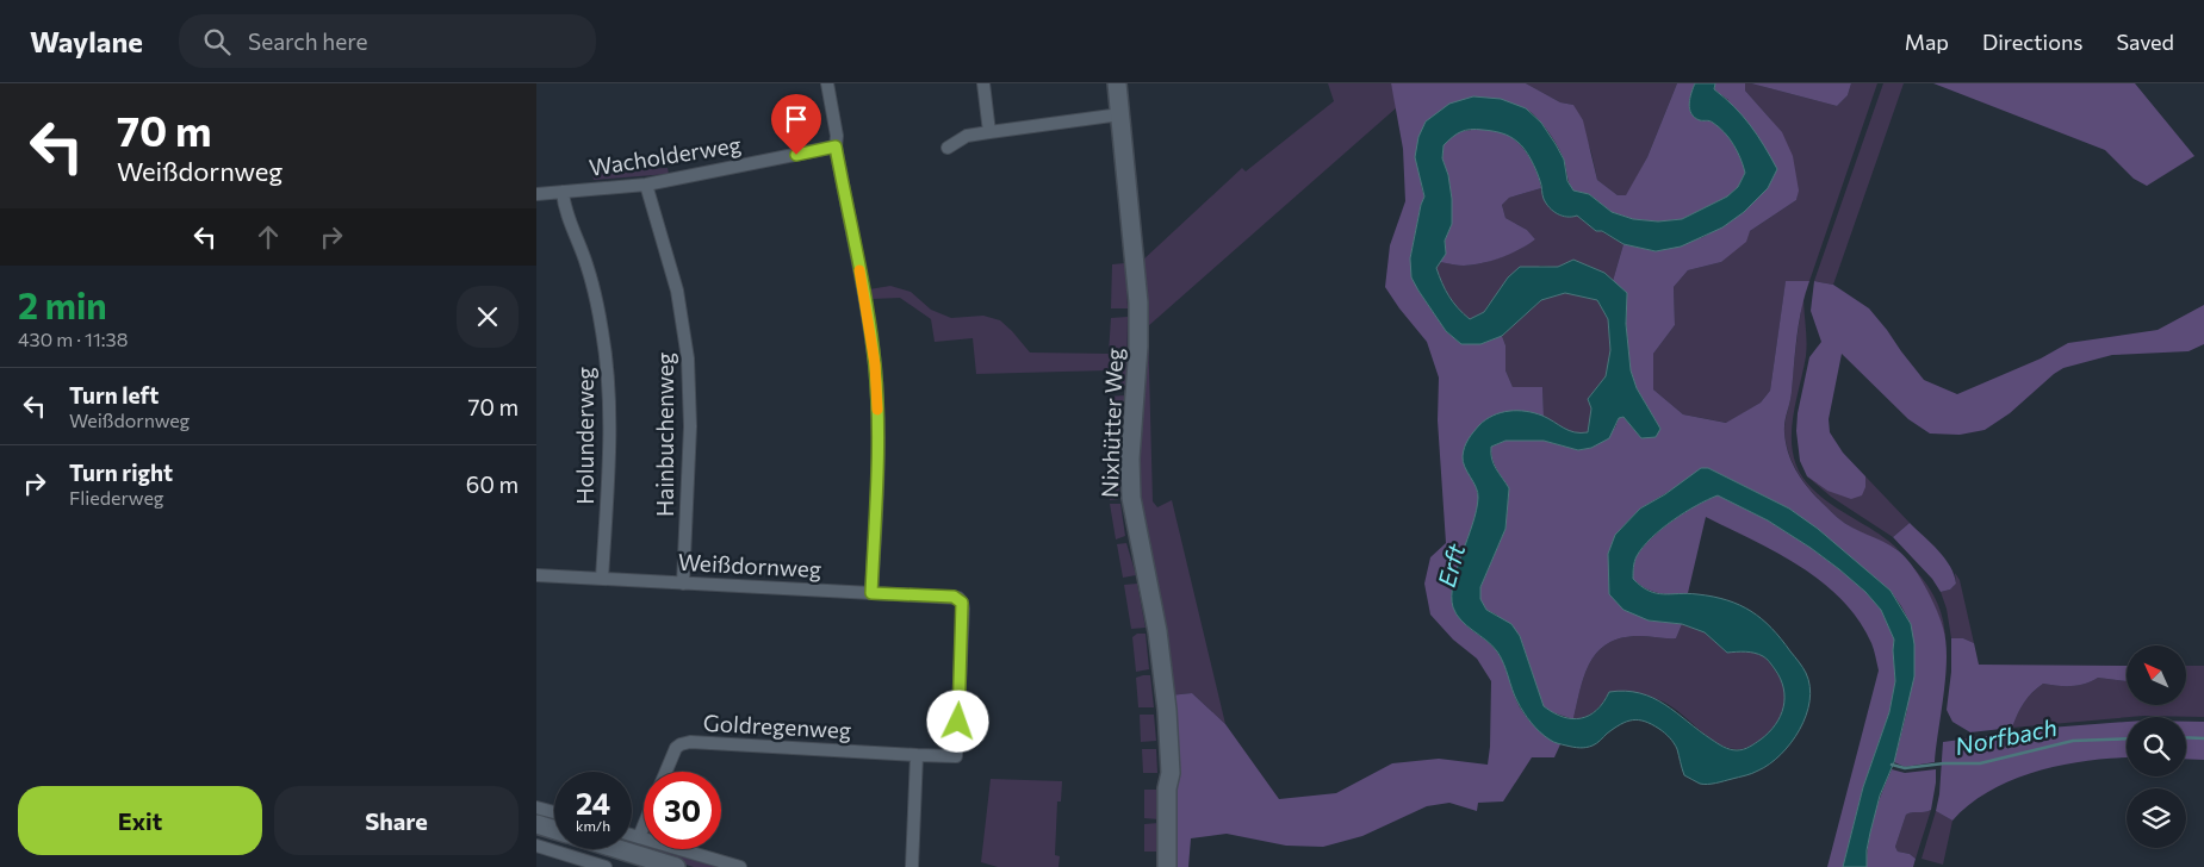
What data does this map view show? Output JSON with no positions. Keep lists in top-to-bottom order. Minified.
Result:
{"streets":{"main road":["Nixhütter Weg"],"street":["Wacholderweg","Hainbuchenweg","Holunderweg","Weißdornweg","Goldregenweg"]},"crossings":[["Wacholderweg","Hainbuchenweg"],["Wacholderweg","Holunderweg"],["Hainbuchenweg","Weißdornweg"],["Holunderweg","Weißdornweg"],["Weißdornweg","Goldregenweg"]],"water":["Erft","Norfbach"],"north":"top left","page":{"header":"Waylane","search":"Search here","nav":["Map","Directions","Saved"],"turn":["70 m","Weißdornweg"],"heading":["2 min","430 m · 11:38"],"list":[{"name":"Turn left","note":"Weißdornweg","value":"70 m"},{"name":"Turn right","note":"Fliederweg","value":"60 m"}],"speed":"24 km/h","limit":"30","buttons":["Exit","Share"]}}
